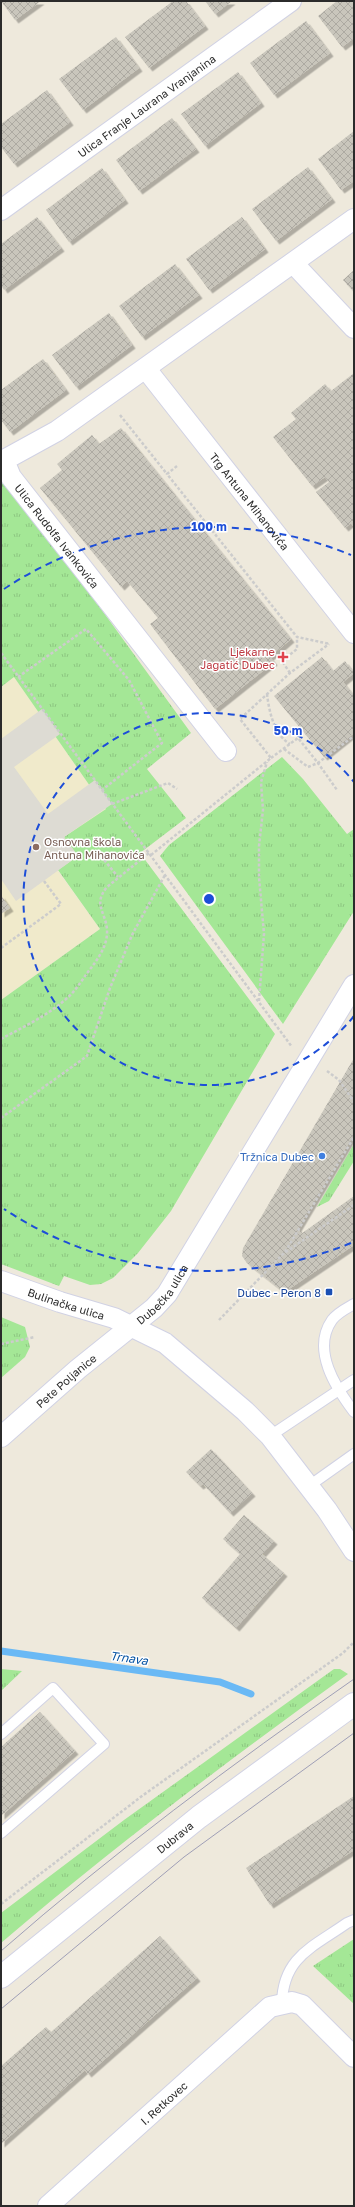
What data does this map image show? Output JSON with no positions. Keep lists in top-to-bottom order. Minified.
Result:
{"streets":{"main road":["Dubrava"],"street":["Ulica Franje Laurana Vranjanina","Trg Antuna Mihanovića","Ulica Rudolfa Ivankovića","Dubečka ulica","Bulinačka ulica","Pete Poljanice","I. Retkovec"]},"crossings":[["Trg Antuna Mihanovića","Ulica Rudolfa Ivankovića"],["Dubečka ulica","Bulinačka ulica"],["Dubečka ulica","Pete Poljanice"],["Bulinačka ulica","Pete Poljanice"]],"water":["Trnava"],"places":{"health":["Ljekarne Jagatić Dubec"],"other":["Osnovna škola Antuna Mihanovića","Tržnica Dubec"],"transit":["Dubec - Peron 8"]},"rings":["100 m","50 m"]}
